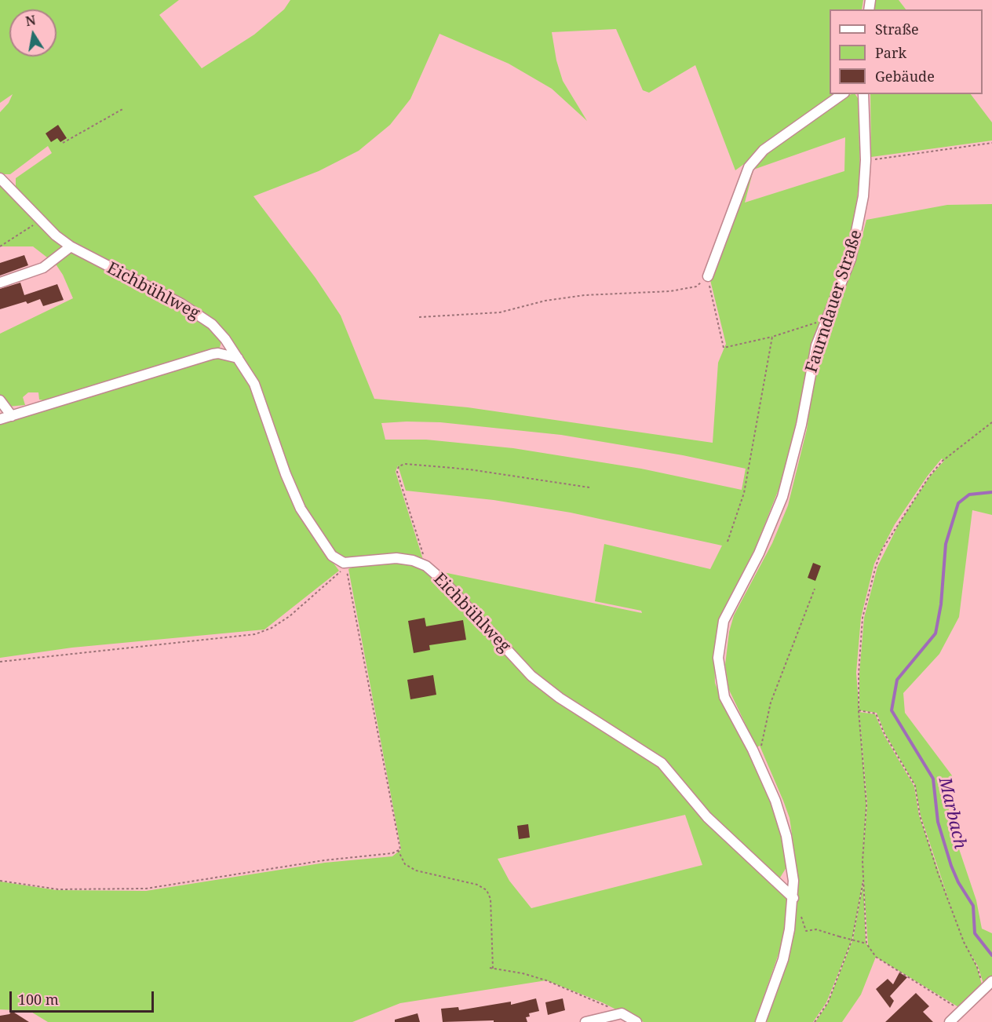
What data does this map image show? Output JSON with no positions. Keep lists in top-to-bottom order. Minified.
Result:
{"streets":{"street":["Eichbühlweg","Faurndauer Straße"]},"crossings":[["Eichbühlweg","Faurndauer Straße"]],"water":["Marbach"],"legend":["Straße","Park","Gebäude"],"scale_bar":"100 m","north":"top"}
